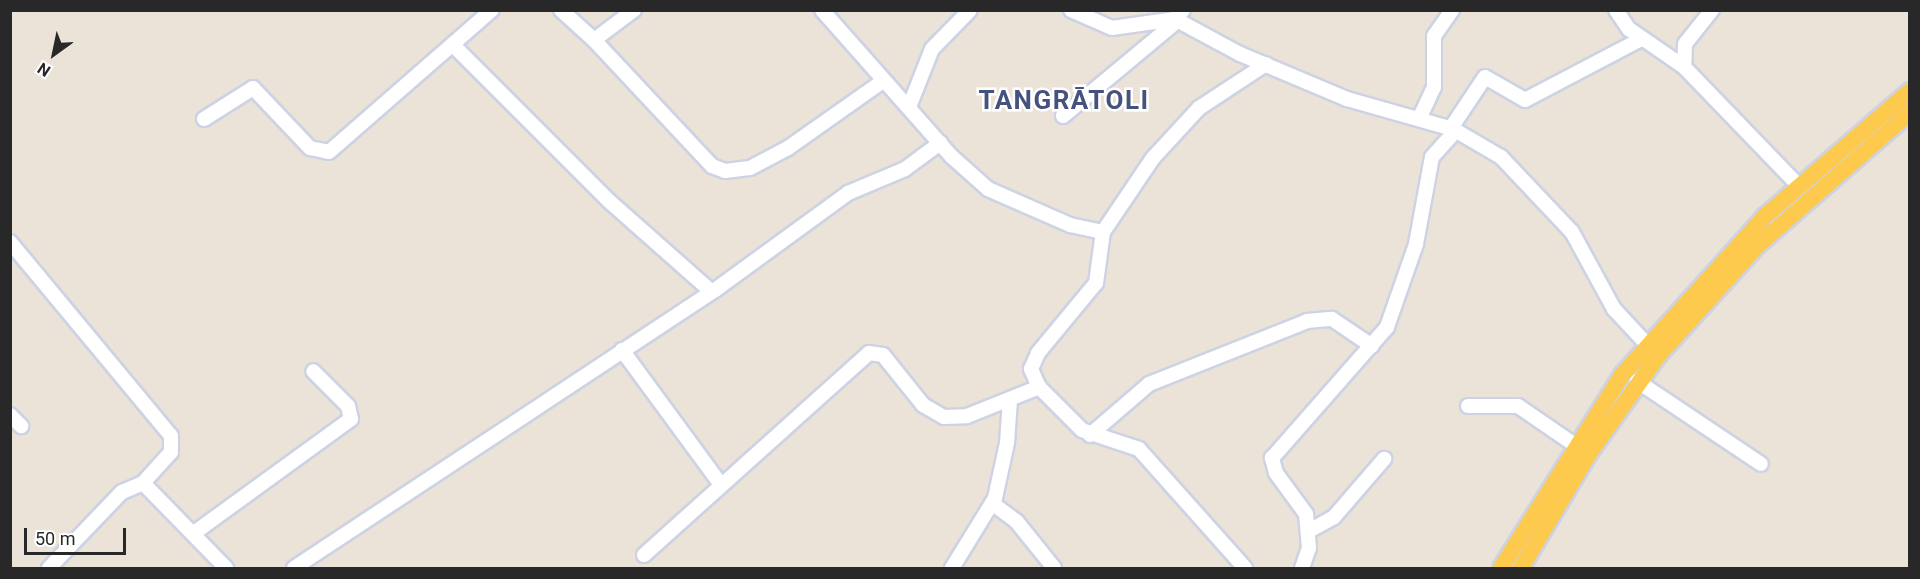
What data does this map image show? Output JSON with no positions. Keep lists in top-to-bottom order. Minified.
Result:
{"districts":["TANGRĀTOLI"],"scale_bar":"50 m","north":"bottom left"}
